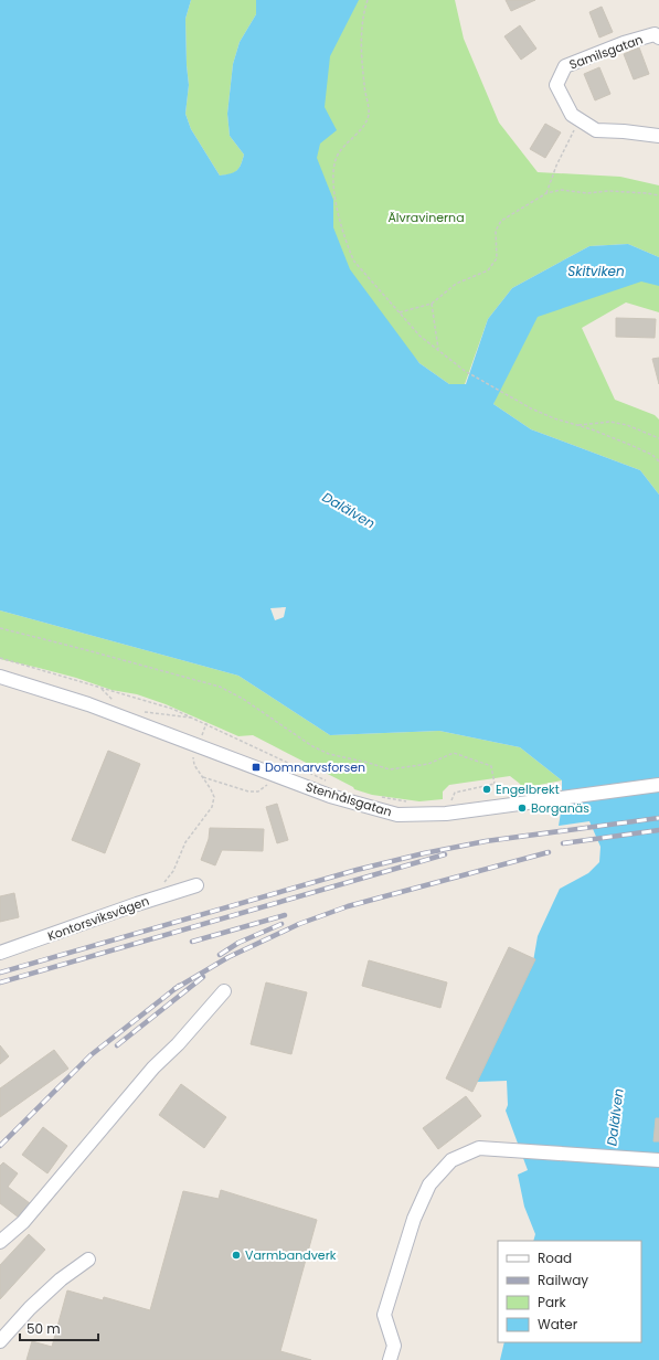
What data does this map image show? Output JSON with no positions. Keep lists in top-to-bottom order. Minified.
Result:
{"streets":{"street":["Samilsgatan","Stenhålsgatan","Kontorsviksvägen"]},"water":["Skitviken","Dalälven"],"parks":["Älvravinerna"],"places":{"transit":["Domnarvsforsen"],"other":["Engelbrekt","Borganäs","Varmbandverk"]},"legend":["Road","Railway","Park","Water"],"scale_bar":"50 m"}
